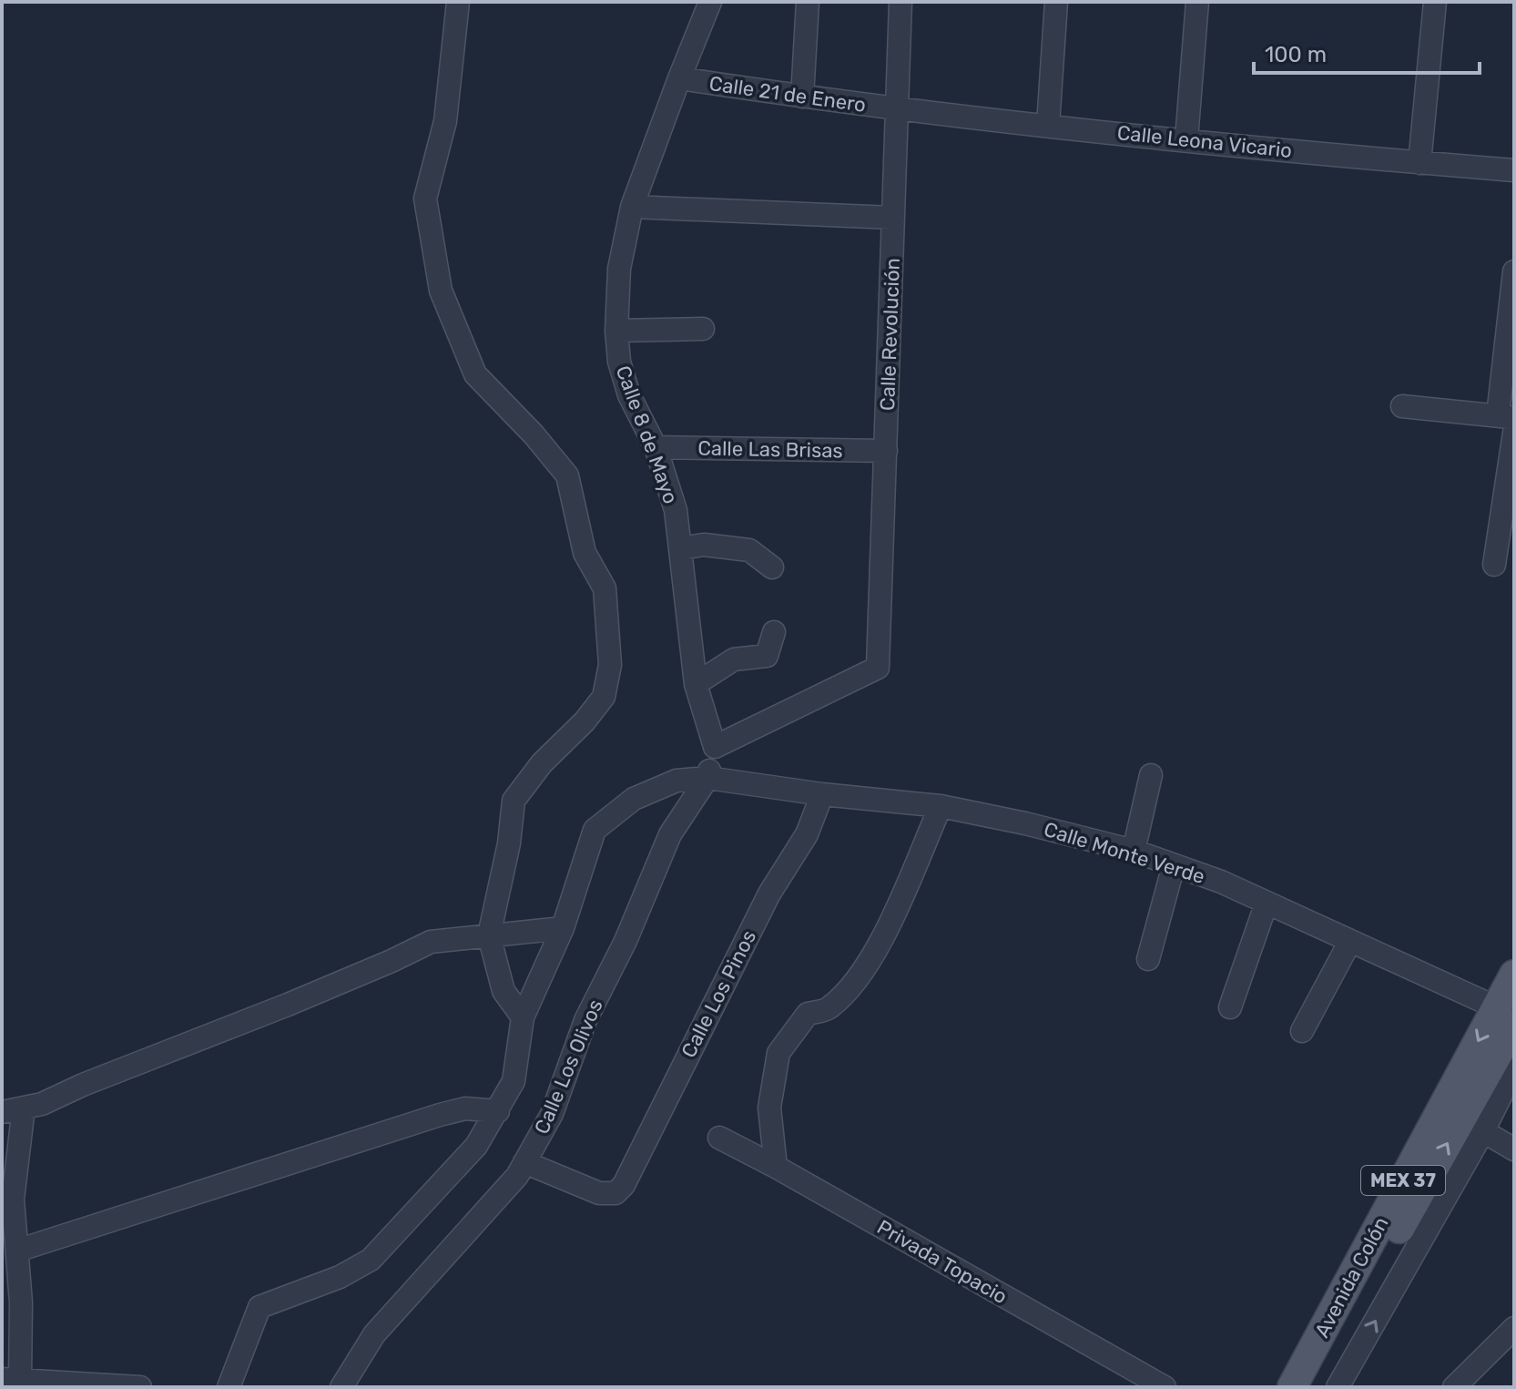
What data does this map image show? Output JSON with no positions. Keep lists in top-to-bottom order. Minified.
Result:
{"streets":{"main road":["MEX 37","Avenida Colón"],"street":["Calle 21 de Enero","Calle Leona Vicario","Calle Revolución","Calle 8 de Mayo","Calle Las Brisas","Calle Monte Verde","Calle Los Pinos","Calle Los Olivos","Privada Topacio"]},"crossings":[["Calle 21 de Enero","Calle Leona Vicario"],["Calle 21 de Enero","Calle Revolución"],["Calle 21 de Enero","Calle 8 de Mayo"],["Calle Leona Vicario","Calle Revolución"],["Calle Revolución","Calle 8 de Mayo"],["Calle Revolución","Calle Las Brisas"],["Calle Revolución","Calle Los Olivos"],["Calle 8 de Mayo","Calle Las Brisas"],["Calle 8 de Mayo","Calle Los Olivos"],["Calle Monte Verde","Calle Los Pinos"],["Calle Monte Verde","Calle Los Olivos"],["Calle Monte Verde","Avenida Colón"],["Calle Los Pinos","Calle Los Olivos"]],"scale_bar":"100 m"}
